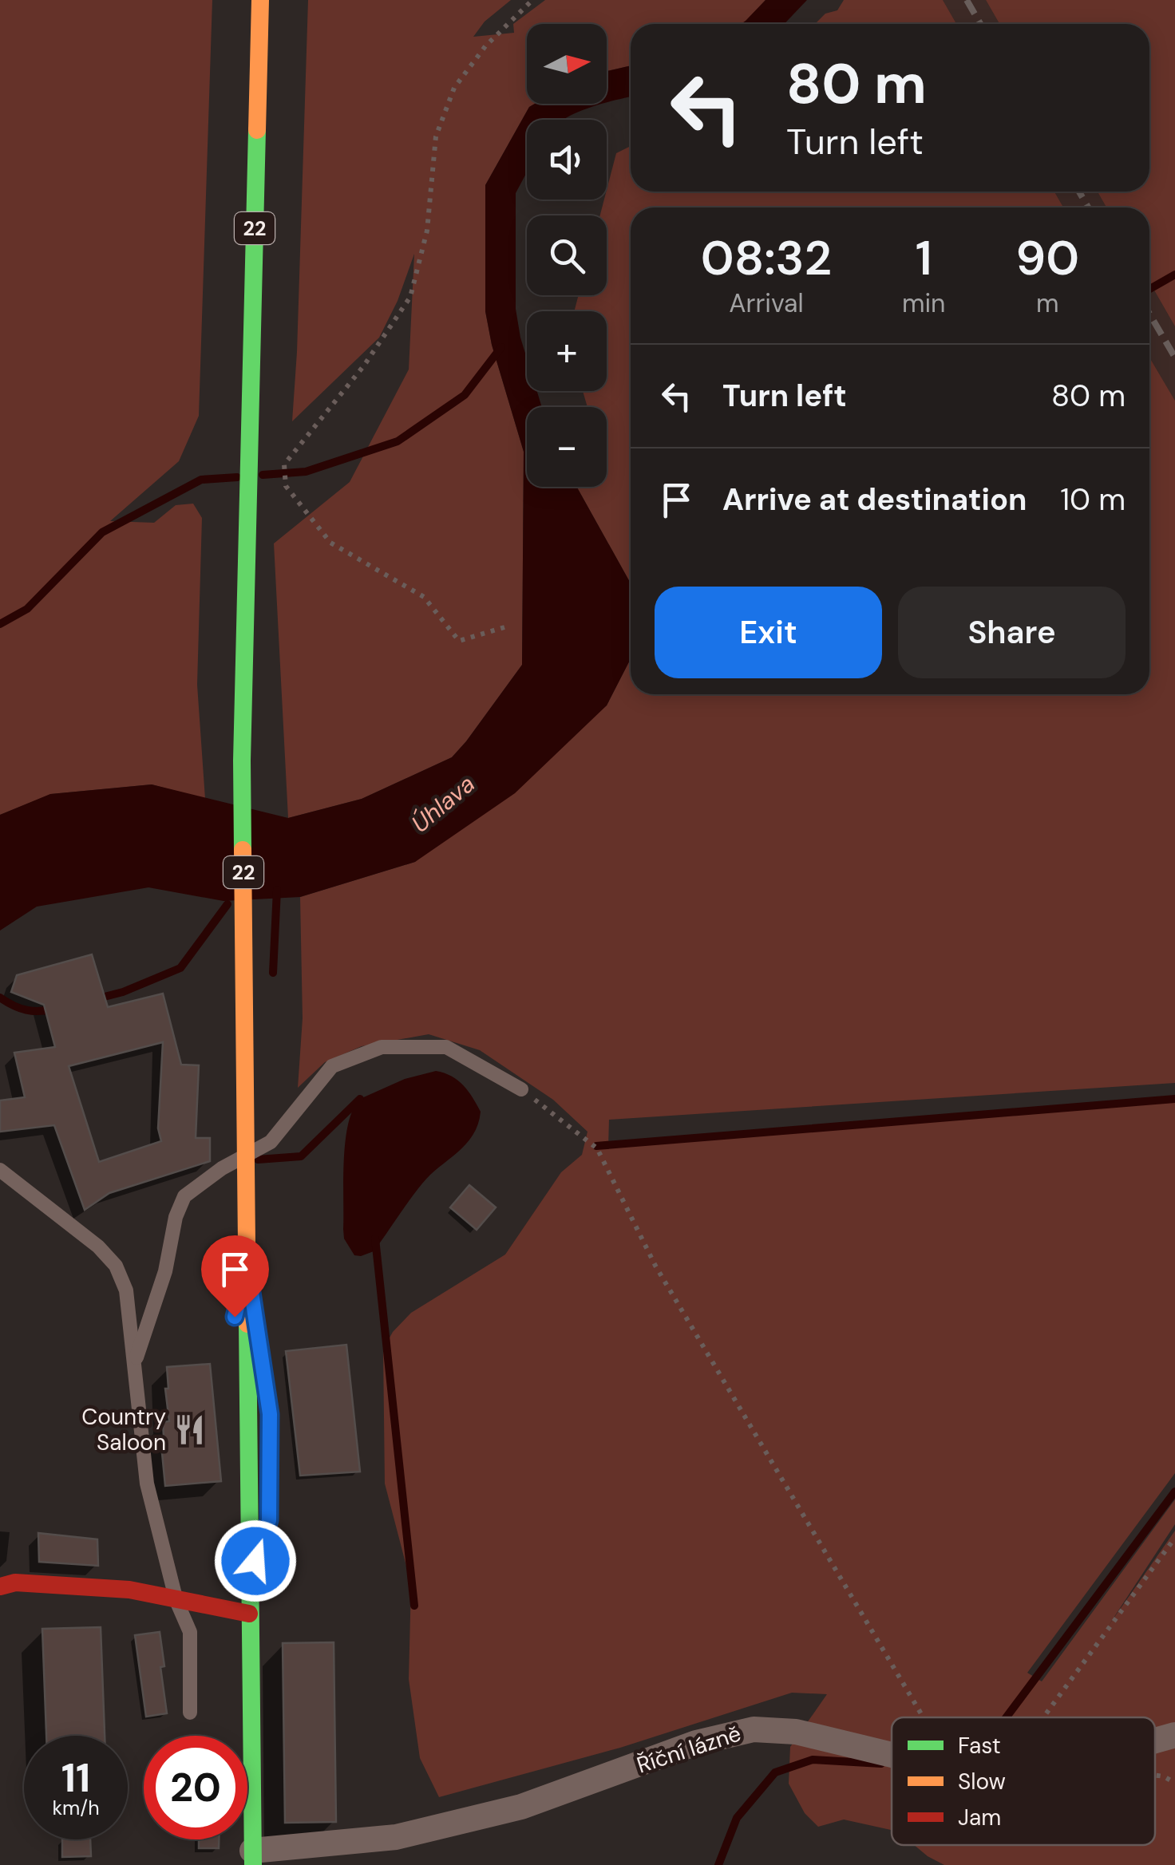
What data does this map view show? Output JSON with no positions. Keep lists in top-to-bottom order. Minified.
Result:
{"streets":{"main road":["22"],"street":["Říční lázně"]},"crossings":[["22","Říční lázně"]],"water":["Úhlava"],"places":{"restaurant":["Country Saloon"]},"legend":["Fast","Slow","Jam"],"north":"right","page":{"map_buttons":["+","−"],"turn":["80 m","Turn left"],"eta":["08:32","Arrival","1","min","90","m"],"list":[{"name":"Turn left","value":"80 m"},{"name":"Arrive at destination","value":"10 m"}],"buttons":["Exit","Share"],"speed":"11 km/h","limit":"20"}}
